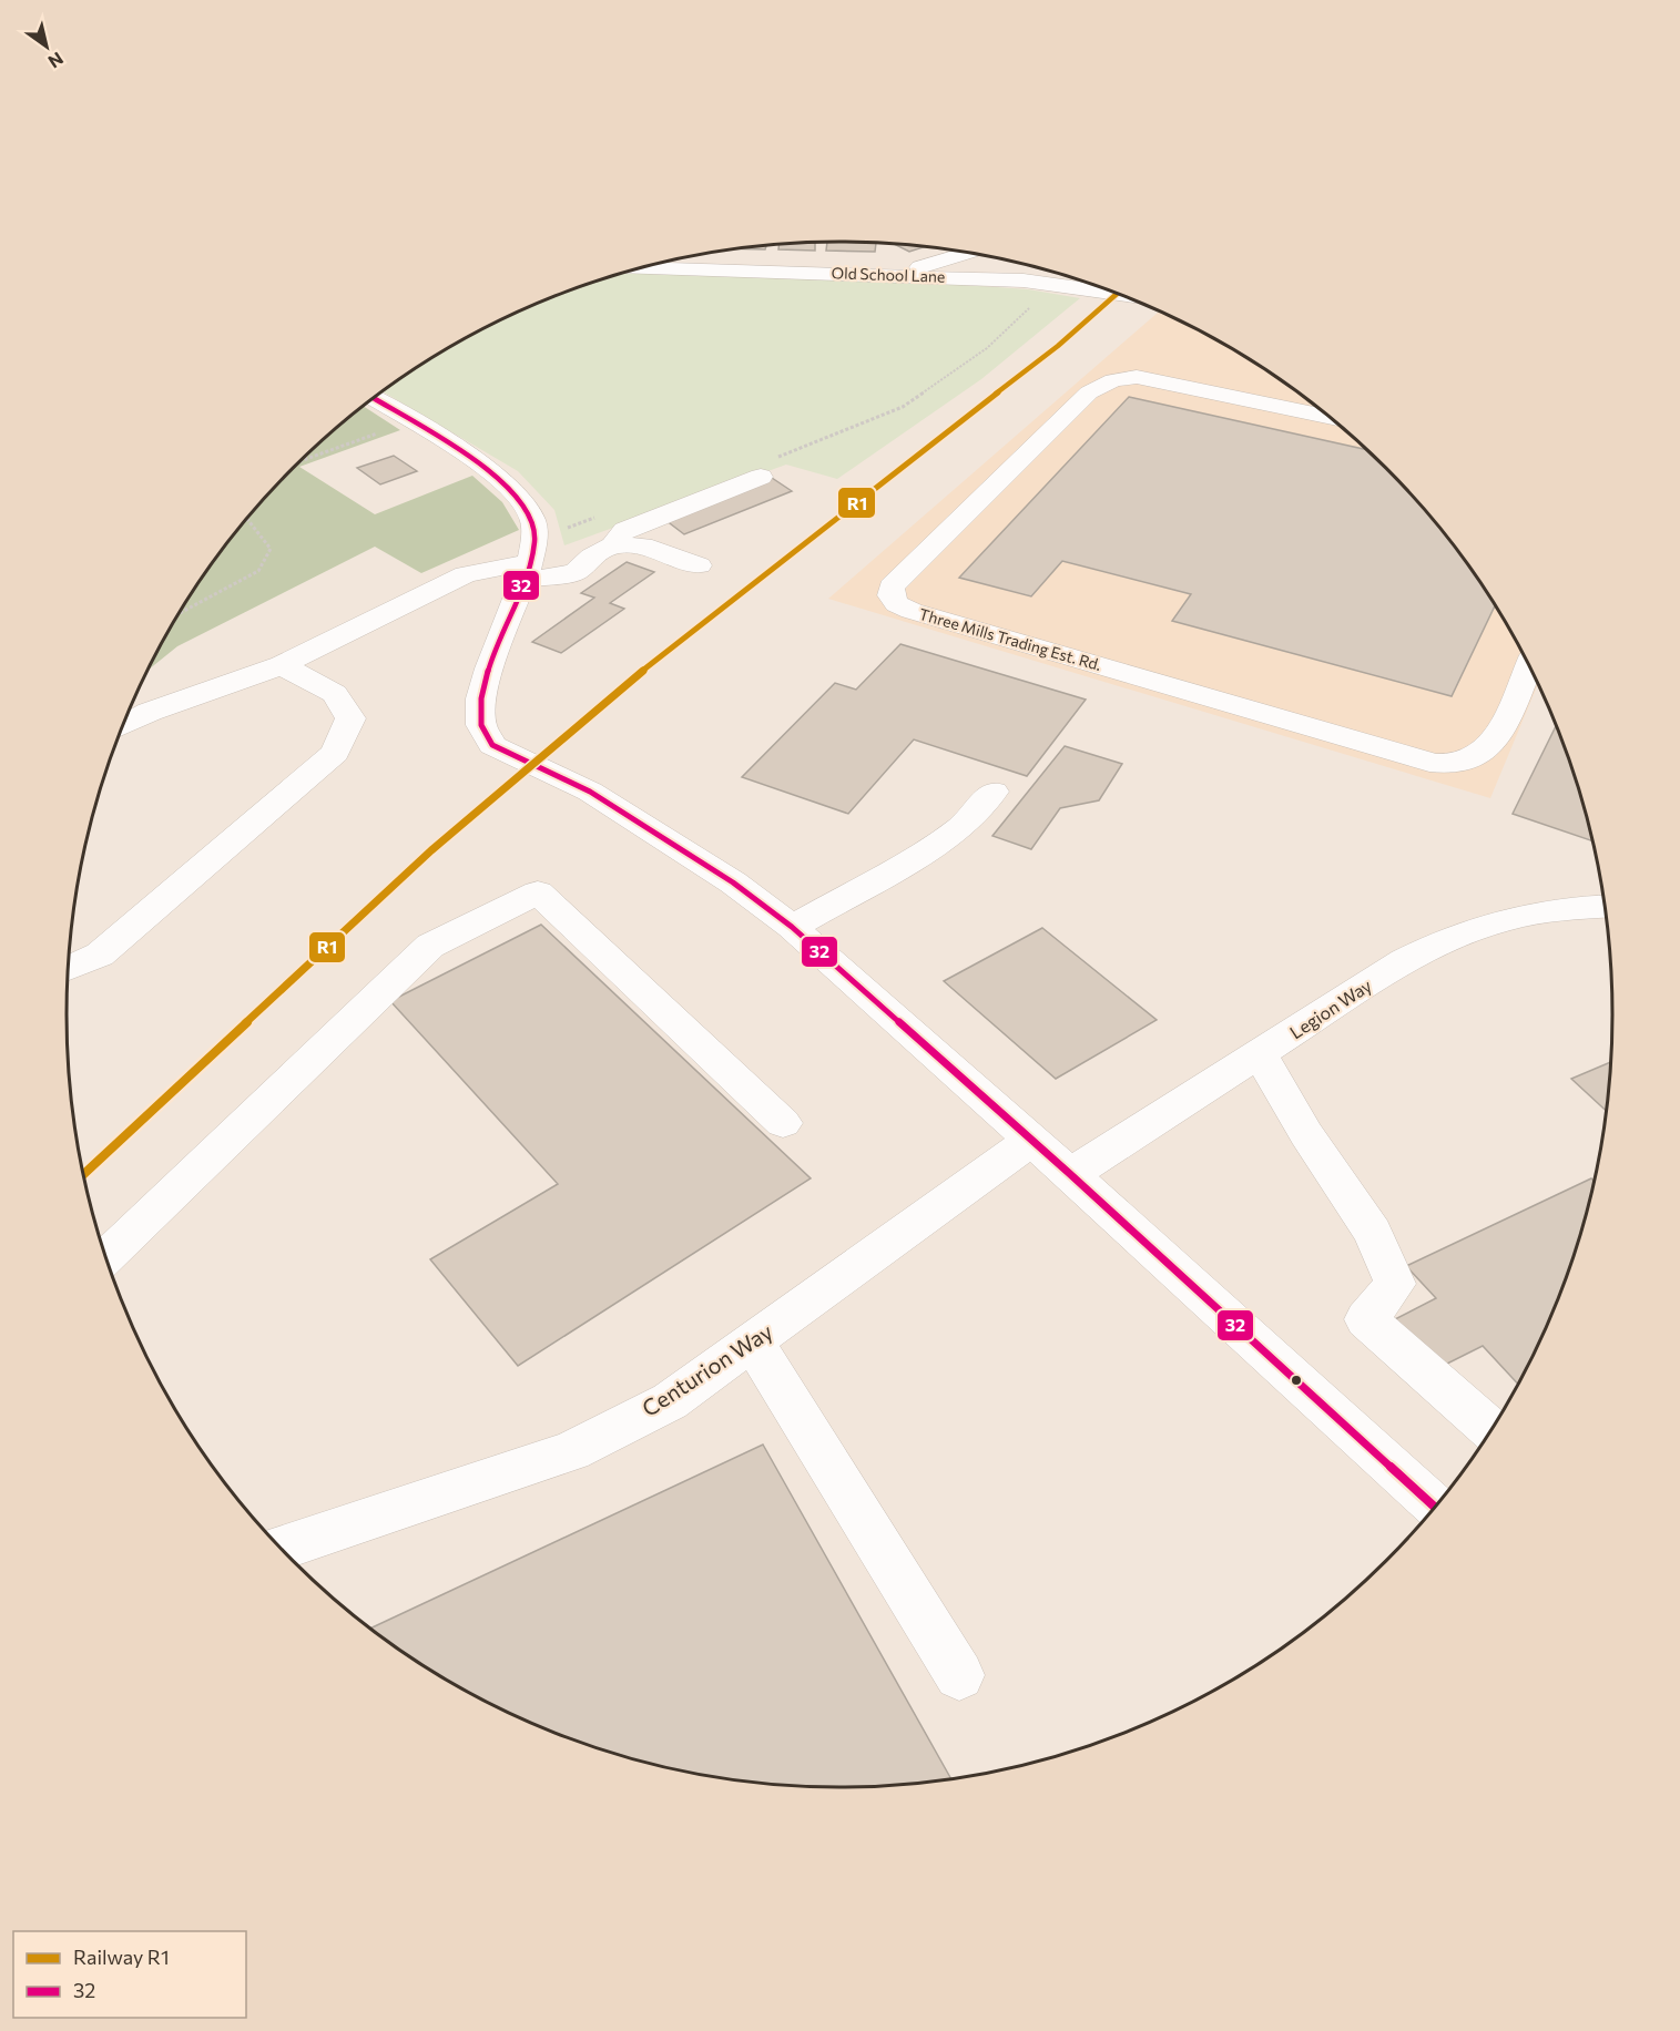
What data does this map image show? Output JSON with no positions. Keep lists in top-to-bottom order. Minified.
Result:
{"streets":{"street":["Old School Lane","Three Mills Trading Est. Rd.","Legion Way","Centurion Way"]},"lines":["rail line R1","transit line 32"],"legend":["Railway R1","32"],"north":"bottom right"}
